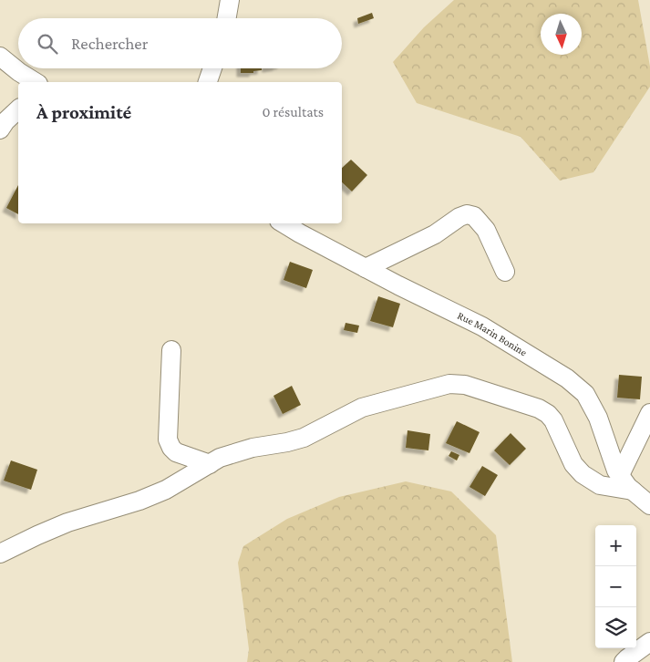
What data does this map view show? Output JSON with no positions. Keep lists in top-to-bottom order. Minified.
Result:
{"streets":{"street":["Rue Marin Bonine"]},"north":"bottom","page":{"search":"Rechercher","heading":["À proximité","0 résultats"],"map_buttons":["+","−"]}}
